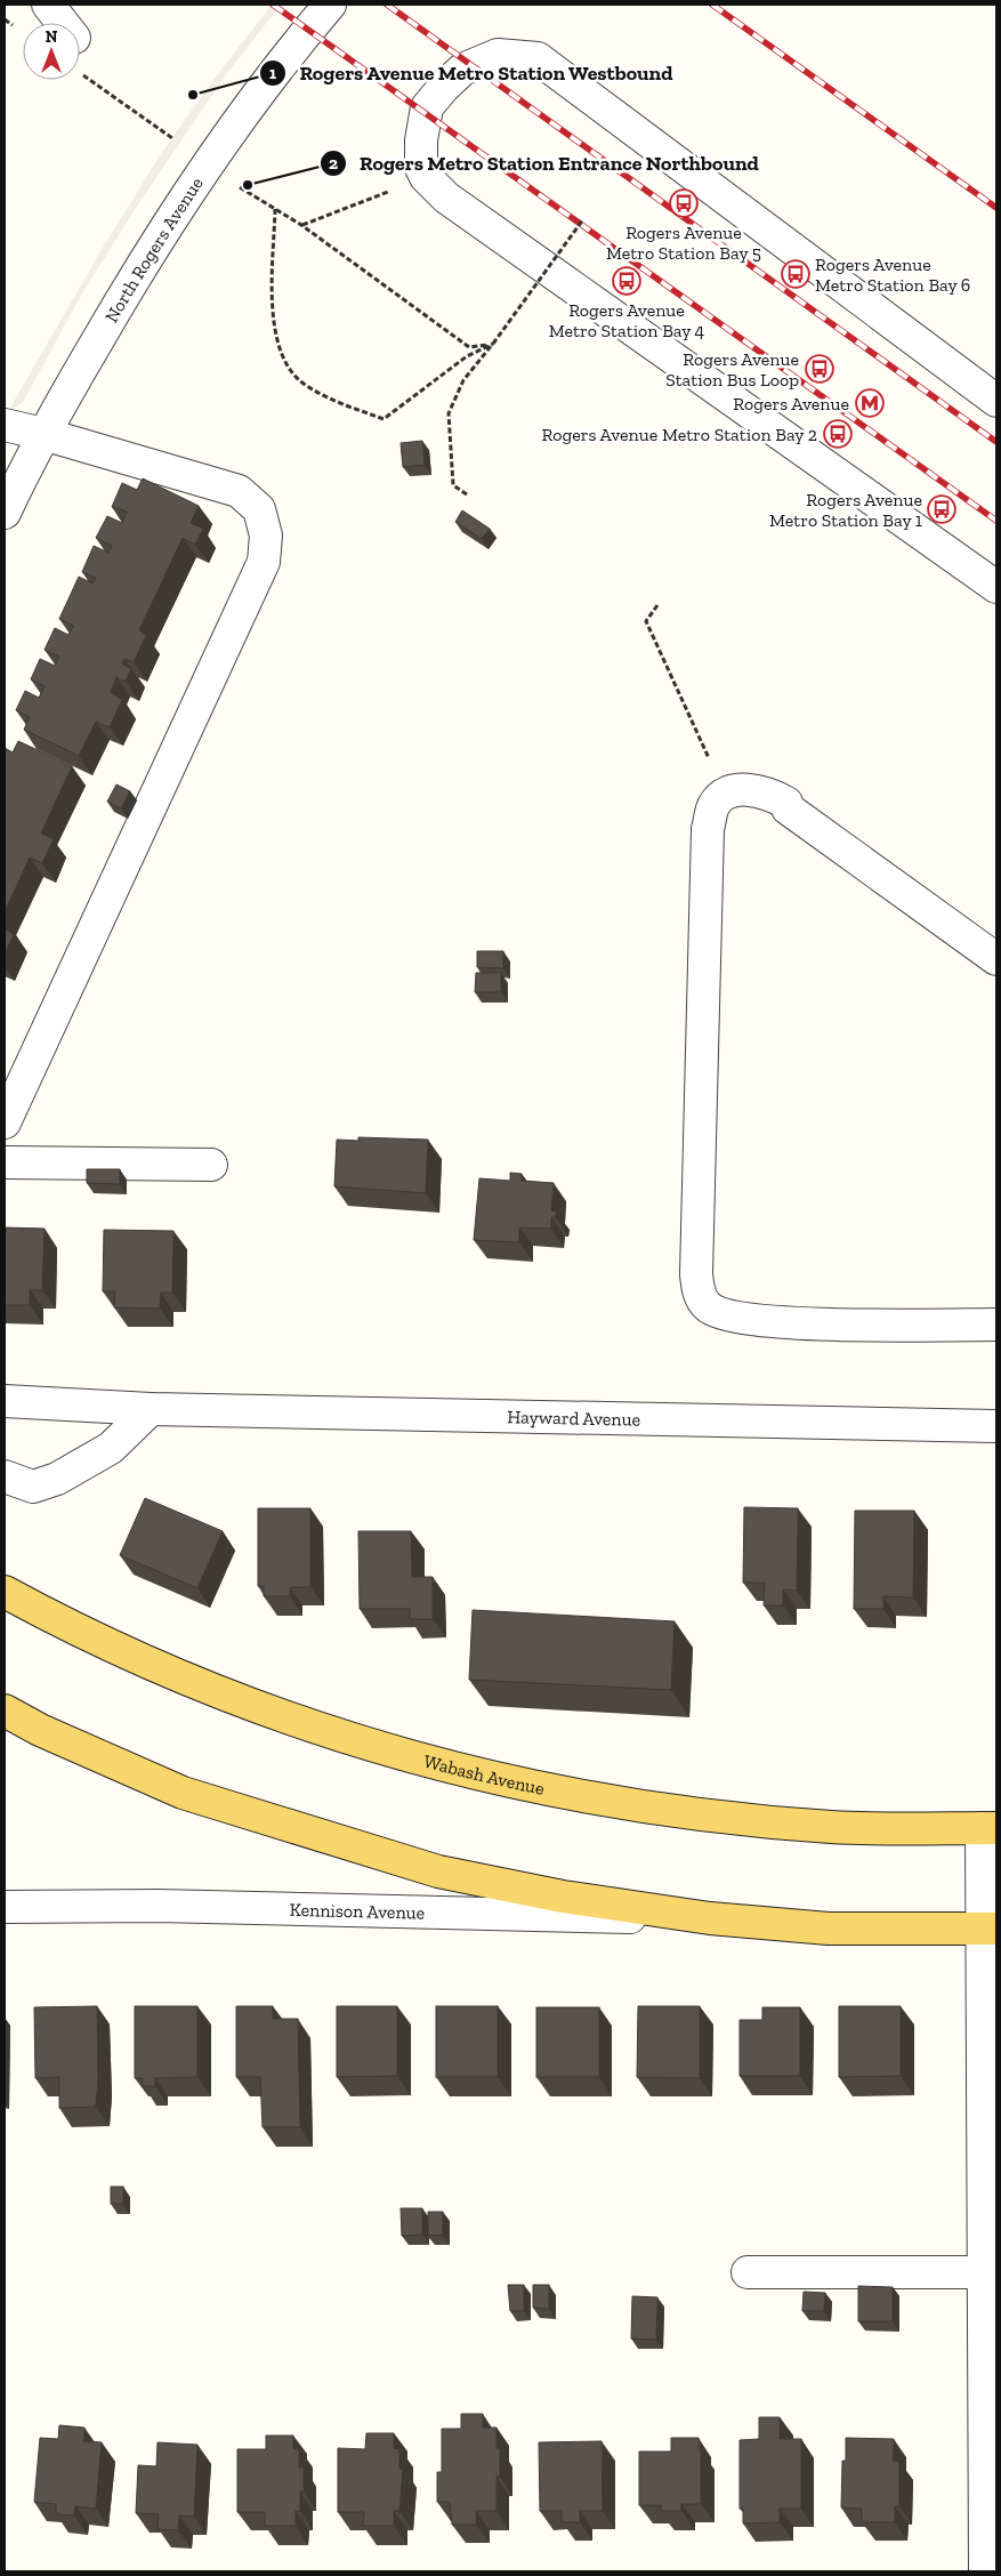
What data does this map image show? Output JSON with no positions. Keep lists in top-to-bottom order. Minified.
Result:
{"streets":{"main road":["Wabash Avenue"],"street":["North Rogers Avenue","Hayward Avenue","Kennison Avenue"]},"places":{"other":["Rogers Avenue Metro Station Westbound","Rogers Metro Station Entrance Northbound"],"bus stop":["Rogers Avenue Metro Station Bay 5","Rogers Avenue Metro Station Bay 6","Rogers Avenue Metro Station Bay 4","Rogers Avenue Station Bus Loop","Rogers Avenue Metro Station Bay 2","Rogers Avenue Metro Station Bay 1"],"metro station":["Rogers Avenue"]},"north":"top"}
